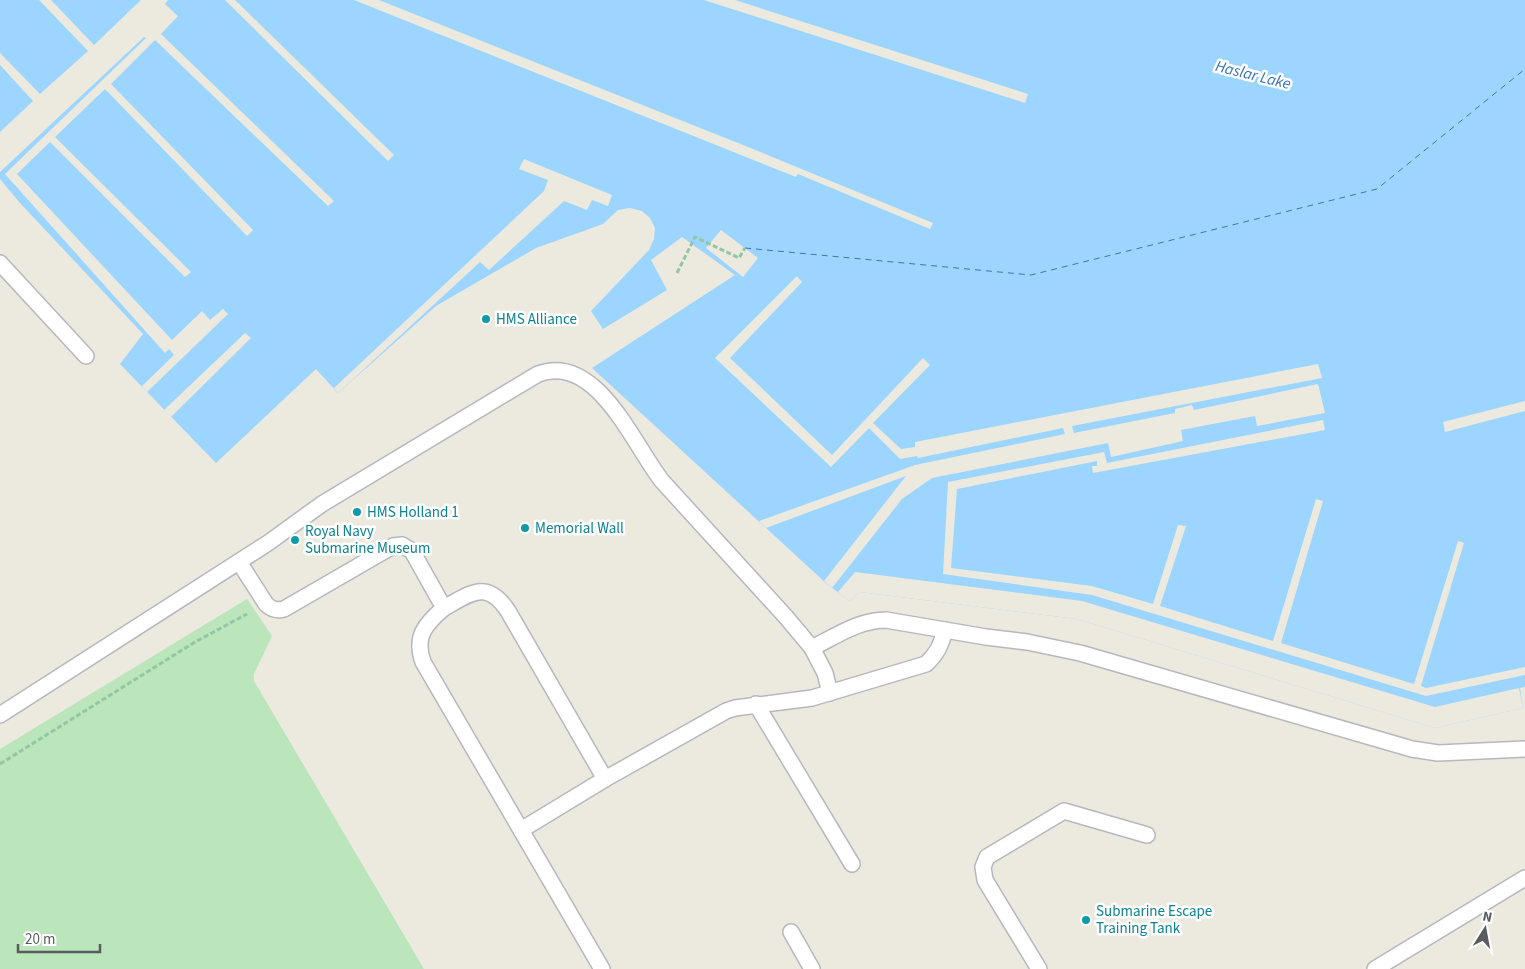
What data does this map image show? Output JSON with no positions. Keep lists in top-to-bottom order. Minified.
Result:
{"water":["Haslar Lake"],"places":["HMS Alliance","HMS Holland 1","Memorial Wall","Royal Navy Submarine Museum","Submarine Escape Training Tank"],"scale_bar":"20 m","north":"top"}
